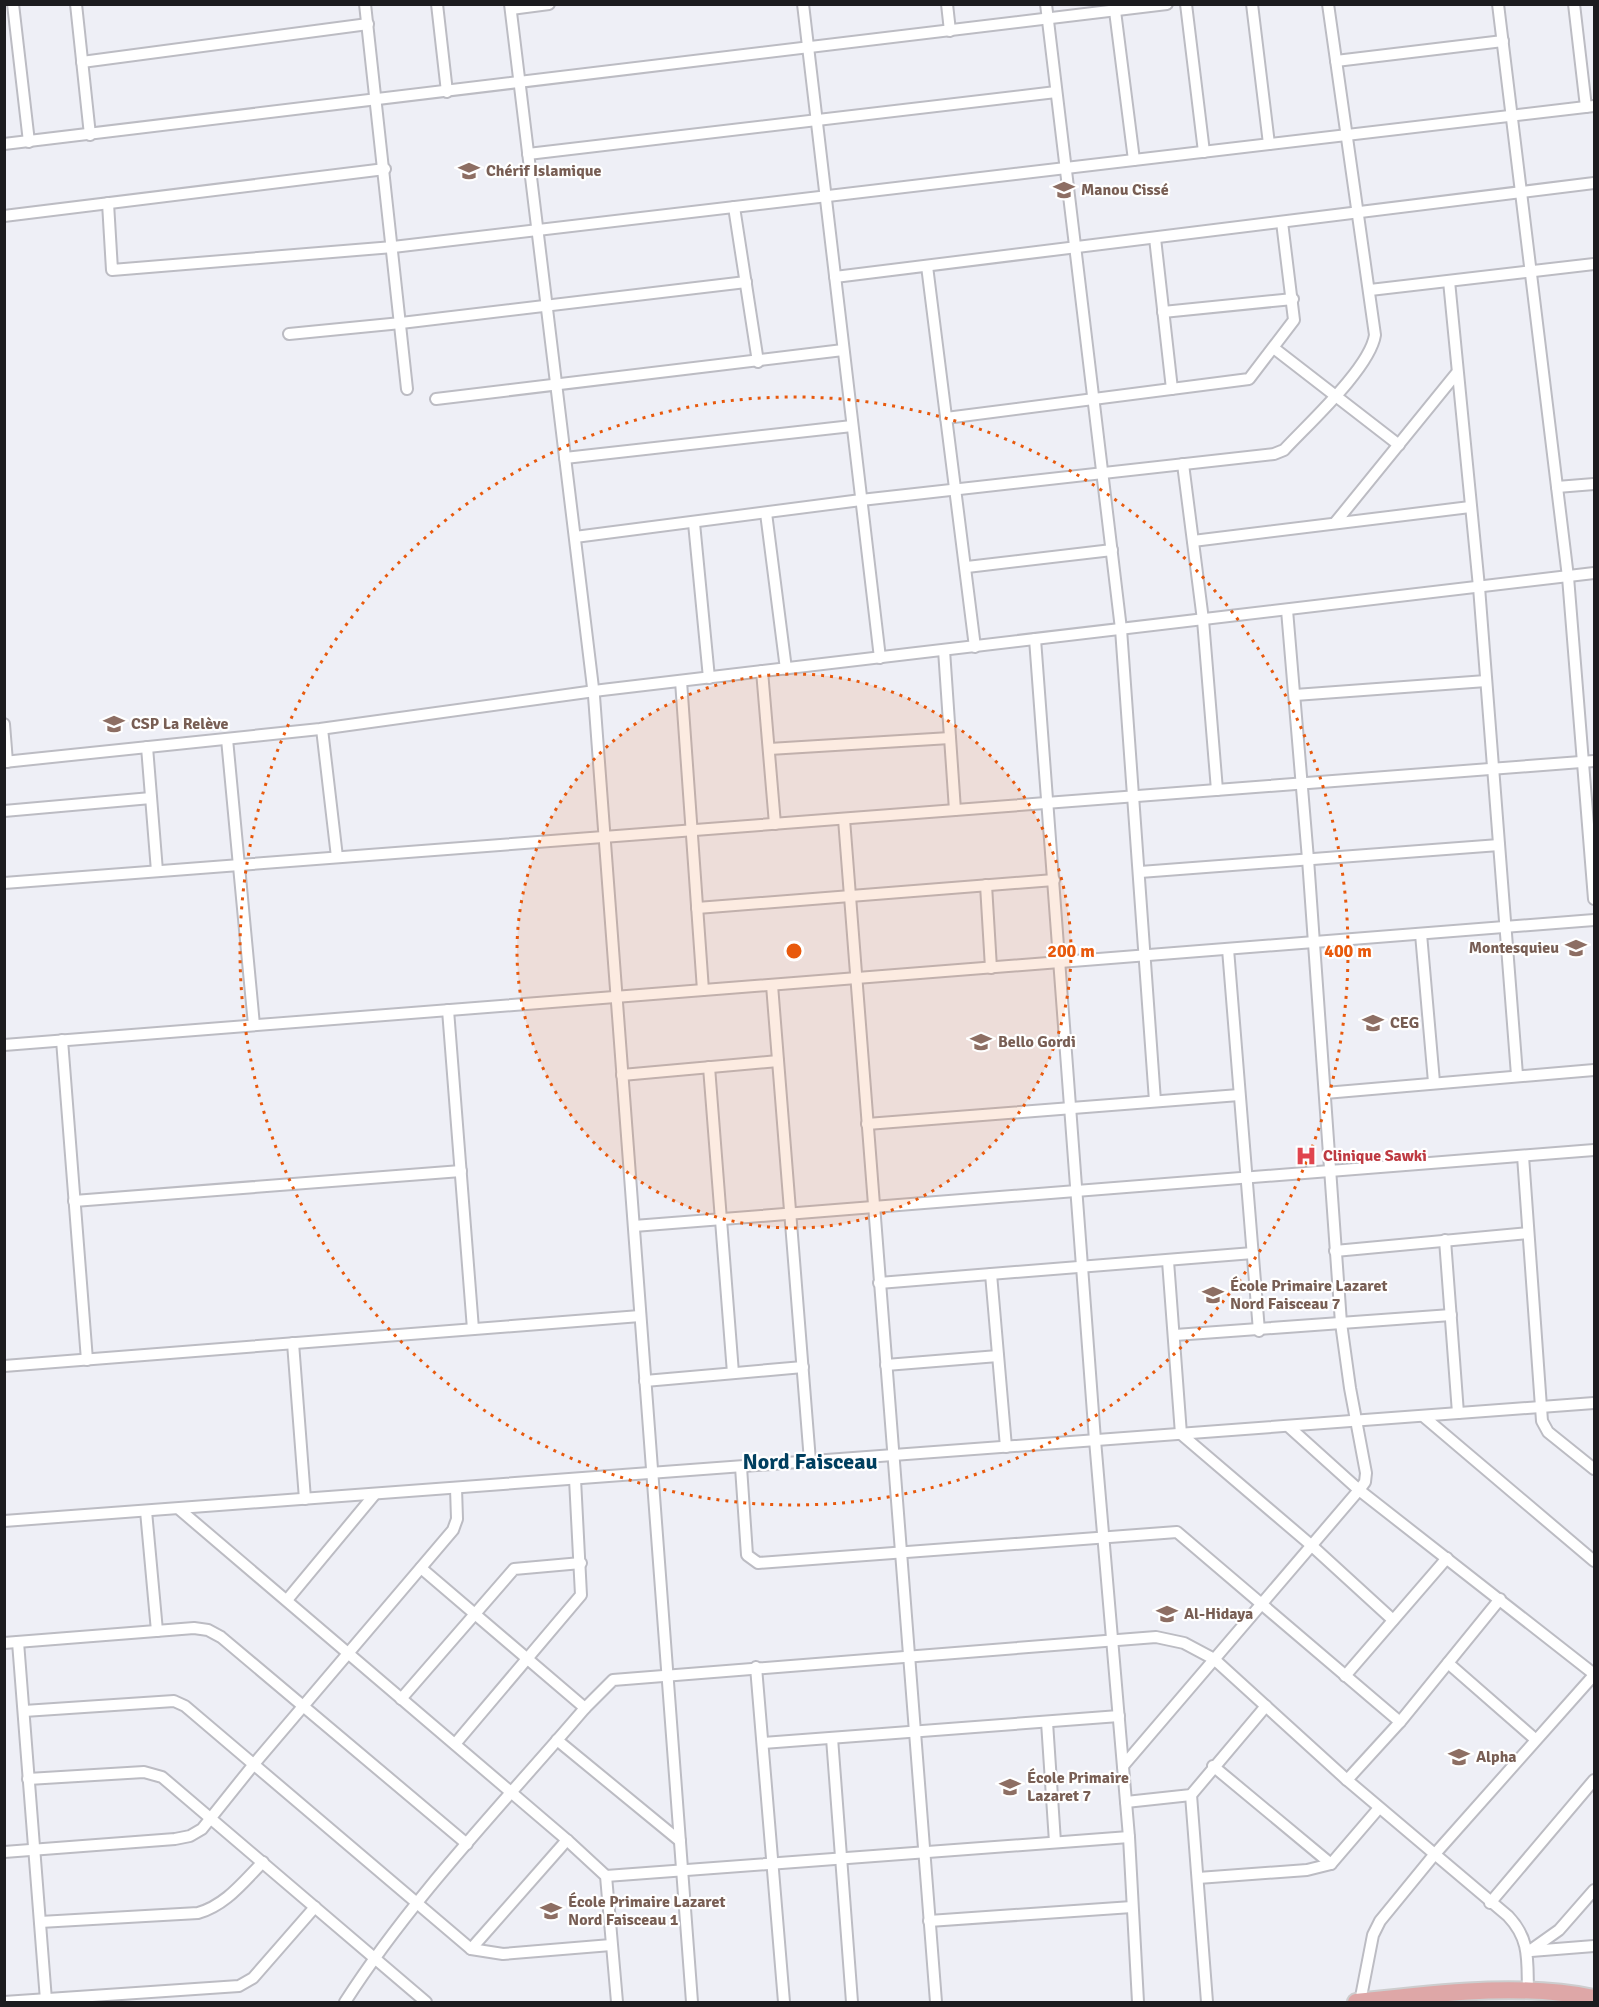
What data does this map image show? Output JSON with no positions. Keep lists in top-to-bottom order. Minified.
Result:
{"districts":["Nord Faisceau"],"places":{"school or university":["Chérif Islamique","Manou Cissé","CSP La Relève","Montesquieu","CEG","Bello Gordi","École Primaire Lazaret Nord Faisceau 7","Al-Hidaya","Alpha","École Primaire Lazaret 7","École Primaire Lazaret Nord Faisceau 1"],"hospital":["Clinique Sawki"]},"rings":["200 m","400 m"]}
